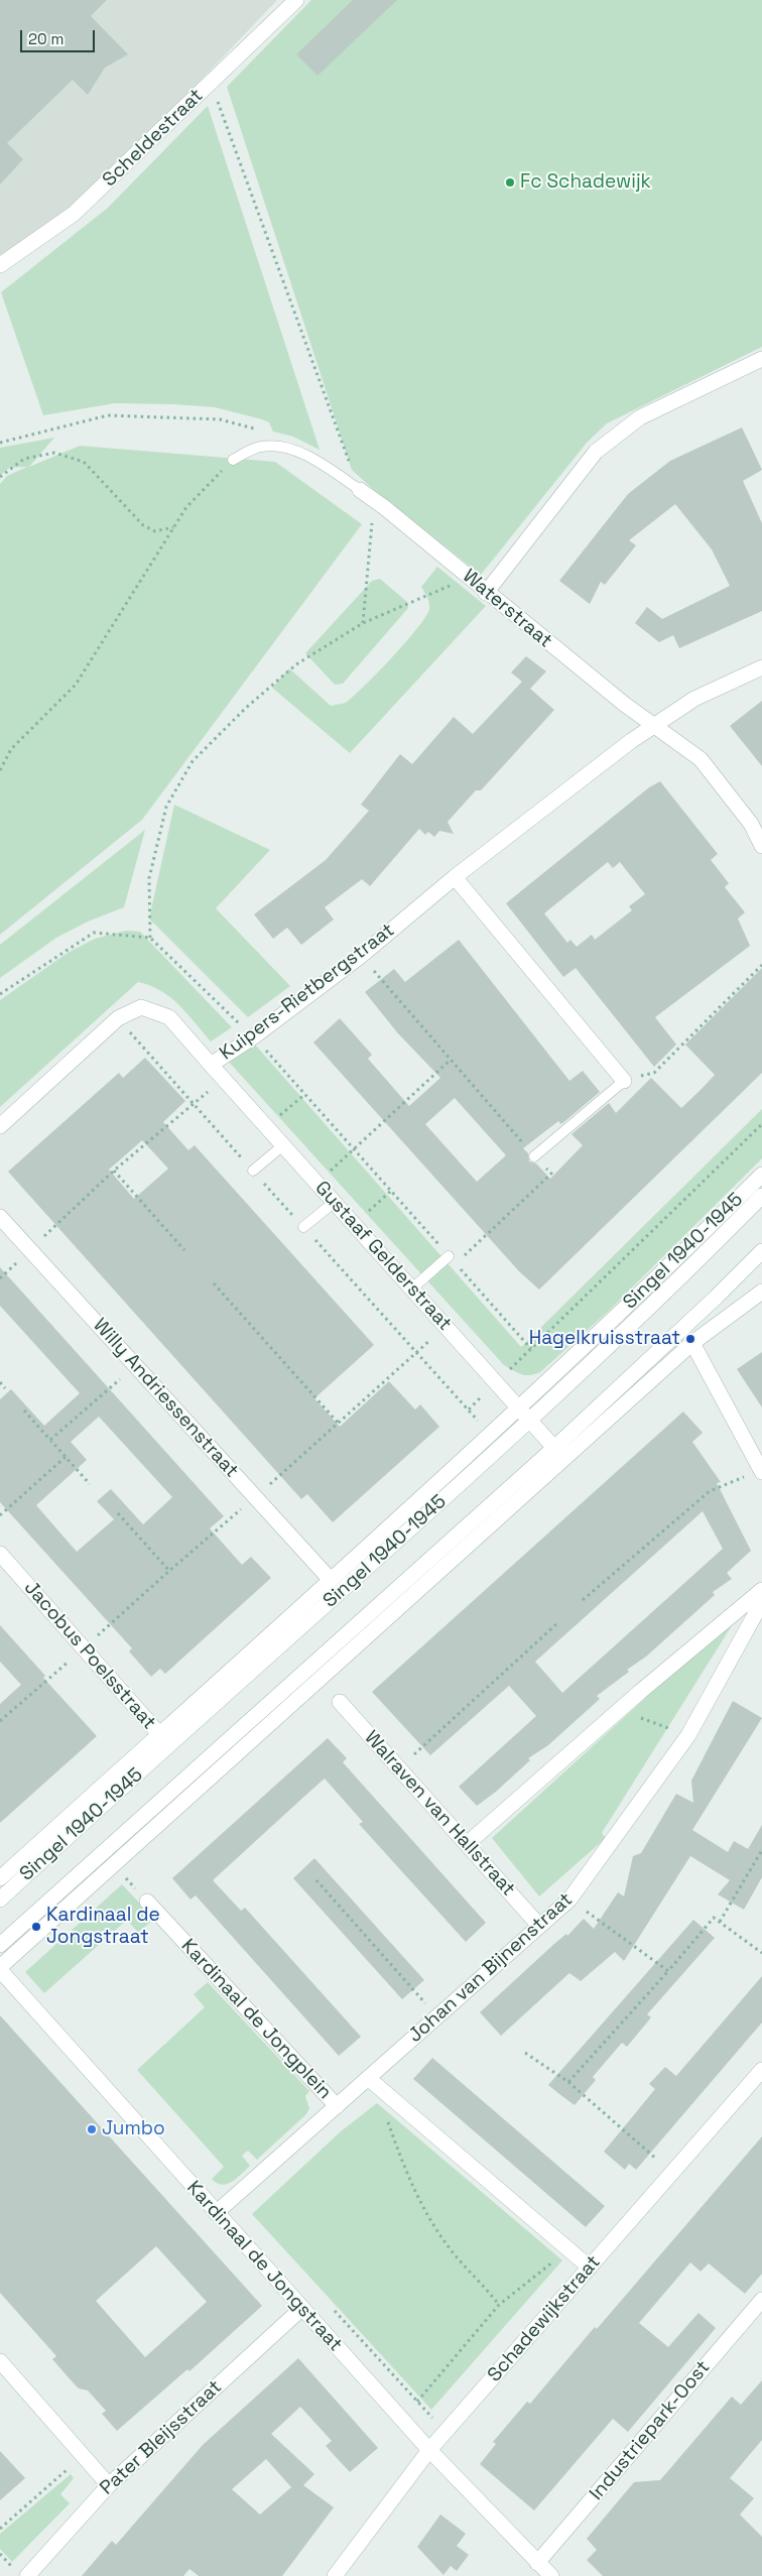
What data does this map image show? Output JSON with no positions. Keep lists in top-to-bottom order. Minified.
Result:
{"streets":{"street":["Scheldestraat","Waterstraat","Kuipers-Rietbergstraat","Singel 1940-1945","Gustaaf Gelderstraat","Willy Andriessenstraat","Jacobus Poelsstraat","Walraven van Hallstraat","Johan van Bijnenstraat","Kardinaal de Jongplein","Kardinaal de Jongstraat","Schadewijkstraat","Industriepark-Oost","Pater Bleijsstraat"]},"crossings":[["Waterstraat","Kuipers-Rietbergstraat"],["Kuipers-Rietbergstraat","Gustaaf Gelderstraat"],["Singel 1940-1945","Gustaaf Gelderstraat"],["Singel 1940-1945","Willy Andriessenstraat"],["Singel 1940-1945","Jacobus Poelsstraat"],["Walraven van Hallstraat","Johan van Bijnenstraat"],["Johan van Bijnenstraat","Kardinaal de Jongplein"],["Johan van Bijnenstraat","Kardinaal de Jongstraat"],["Kardinaal de Jongstraat","Schadewijkstraat"],["Kardinaal de Jongstraat","Pater Bleijsstraat"]],"places":["Fc Schadewijk","Hagelkruisstraat","Kardinaal de Jongstraat","Jumbo"],"scale_bar":"20 m"}
